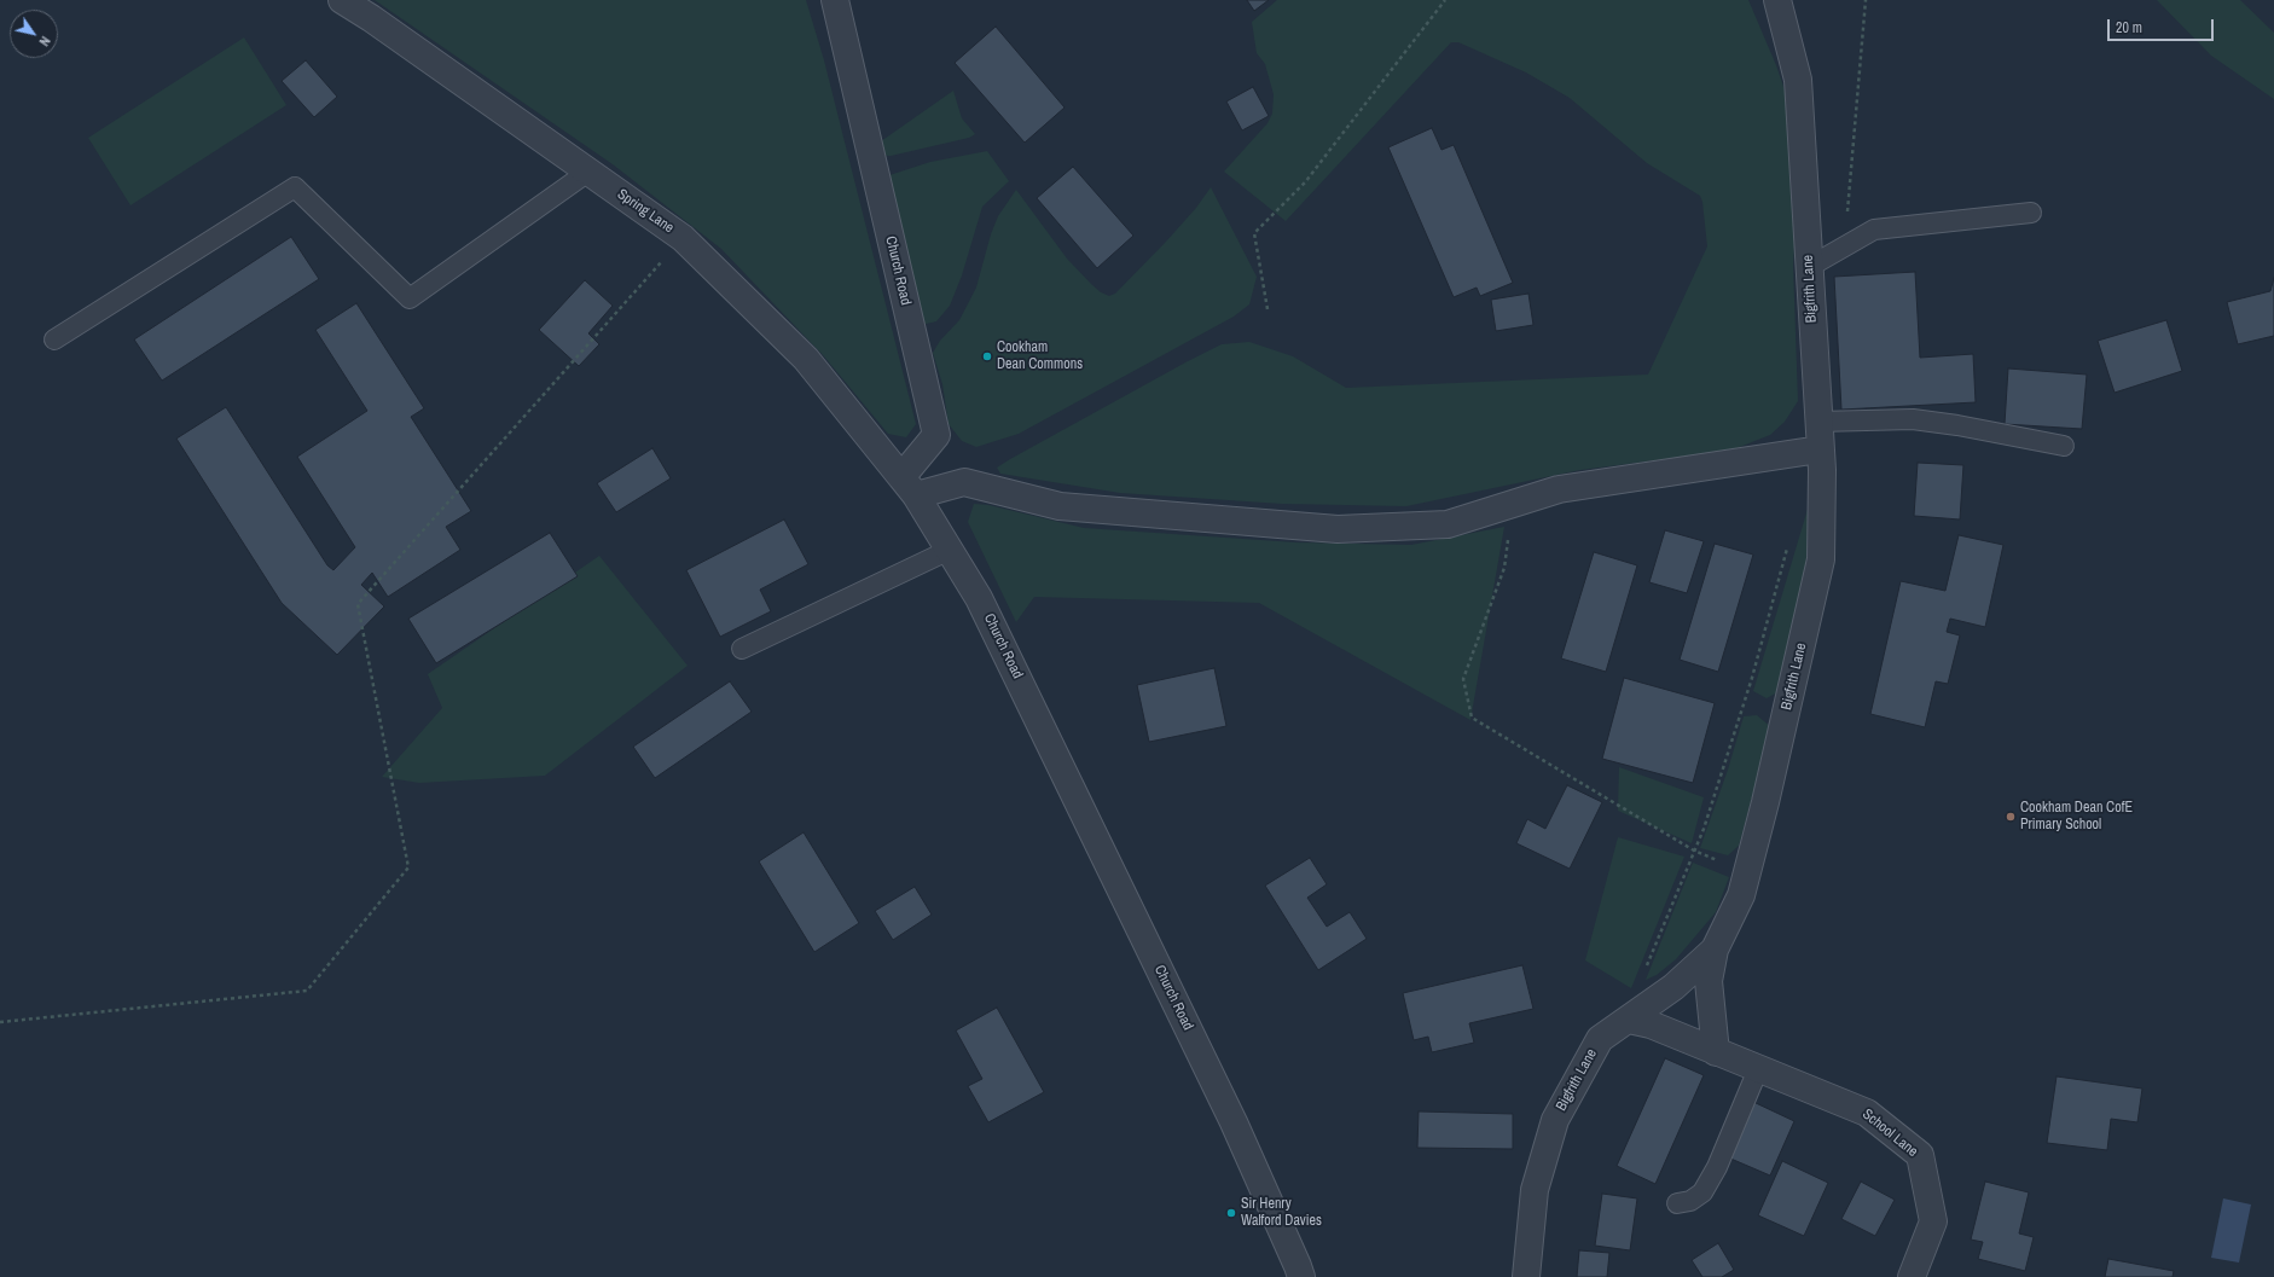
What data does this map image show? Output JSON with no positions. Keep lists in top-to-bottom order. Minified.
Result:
{"streets":{"street":["Spring Lane","Church Road","Bigfrith Lane","School Lane"]},"crossings":[["Spring Lane","Church Road"],["Bigfrith Lane","School Lane"]],"places":["Cookham Dean Commons","Cookham Dean CofE Primary School","Sir Henry Walford Davies"],"scale_bar":"20 m","north":"bottom right"}
